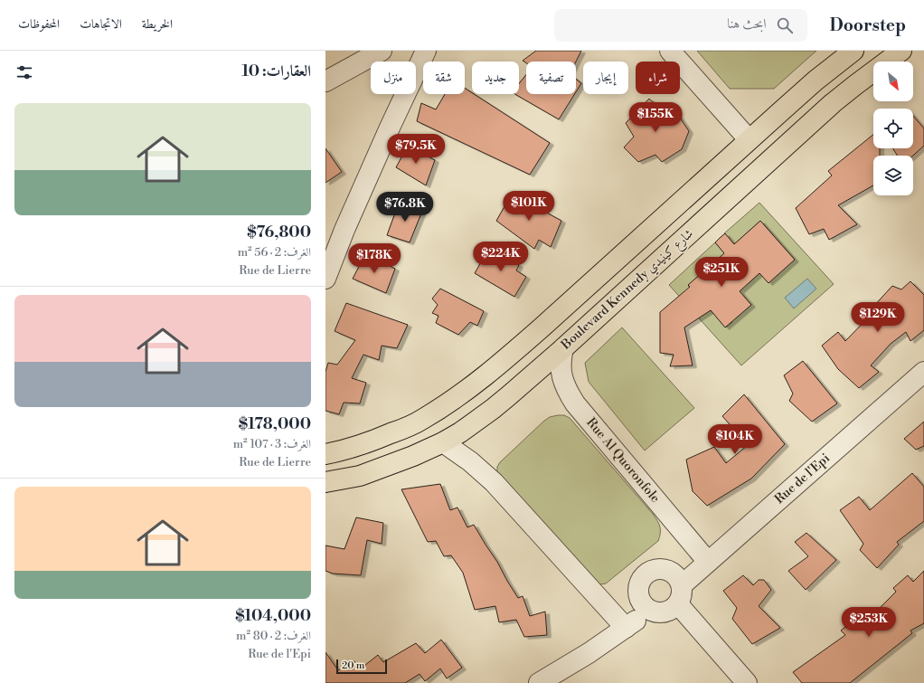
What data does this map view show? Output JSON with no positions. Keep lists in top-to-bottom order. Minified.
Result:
{"streets":{"main road":["Boulevard Kennedy شارع كينيدي"],"street":["Rue Al Quoronfole","Rue de l'Epi"]},"crossings":[["Boulevard Kennedy شارع كينيدي","Rue Al Quoronfole"],["Rue Al Quoronfole","Rue de l'Epi"]],"scale_bar":"20 m","north":"bottom right","page":{"header":"Doorstep","search":"ابحث هنا","nav":["الخريطة","الاتجاهات","المحفوظات"],"heading":"العقارات: 10","chip":["شراء","إيجار","تصفية","جديد","شقة","منزل"],"list":[{"name":"$76,800","note":"الغرف: 2 · 56 m² · Rue de Lierre"},{"name":"$178,000","note":"الغرف: 3 · 107 m² · Rue de Lierre"},{"name":"$104,000","note":"الغرف: 2 · 80 m² · Rue de l'Epi"}],"price":["$155K","$79.5K","$101K","$76.8K","$224K","$178K","$251K","$129K","$104K","$253K"],"scale":"20 m"}}
